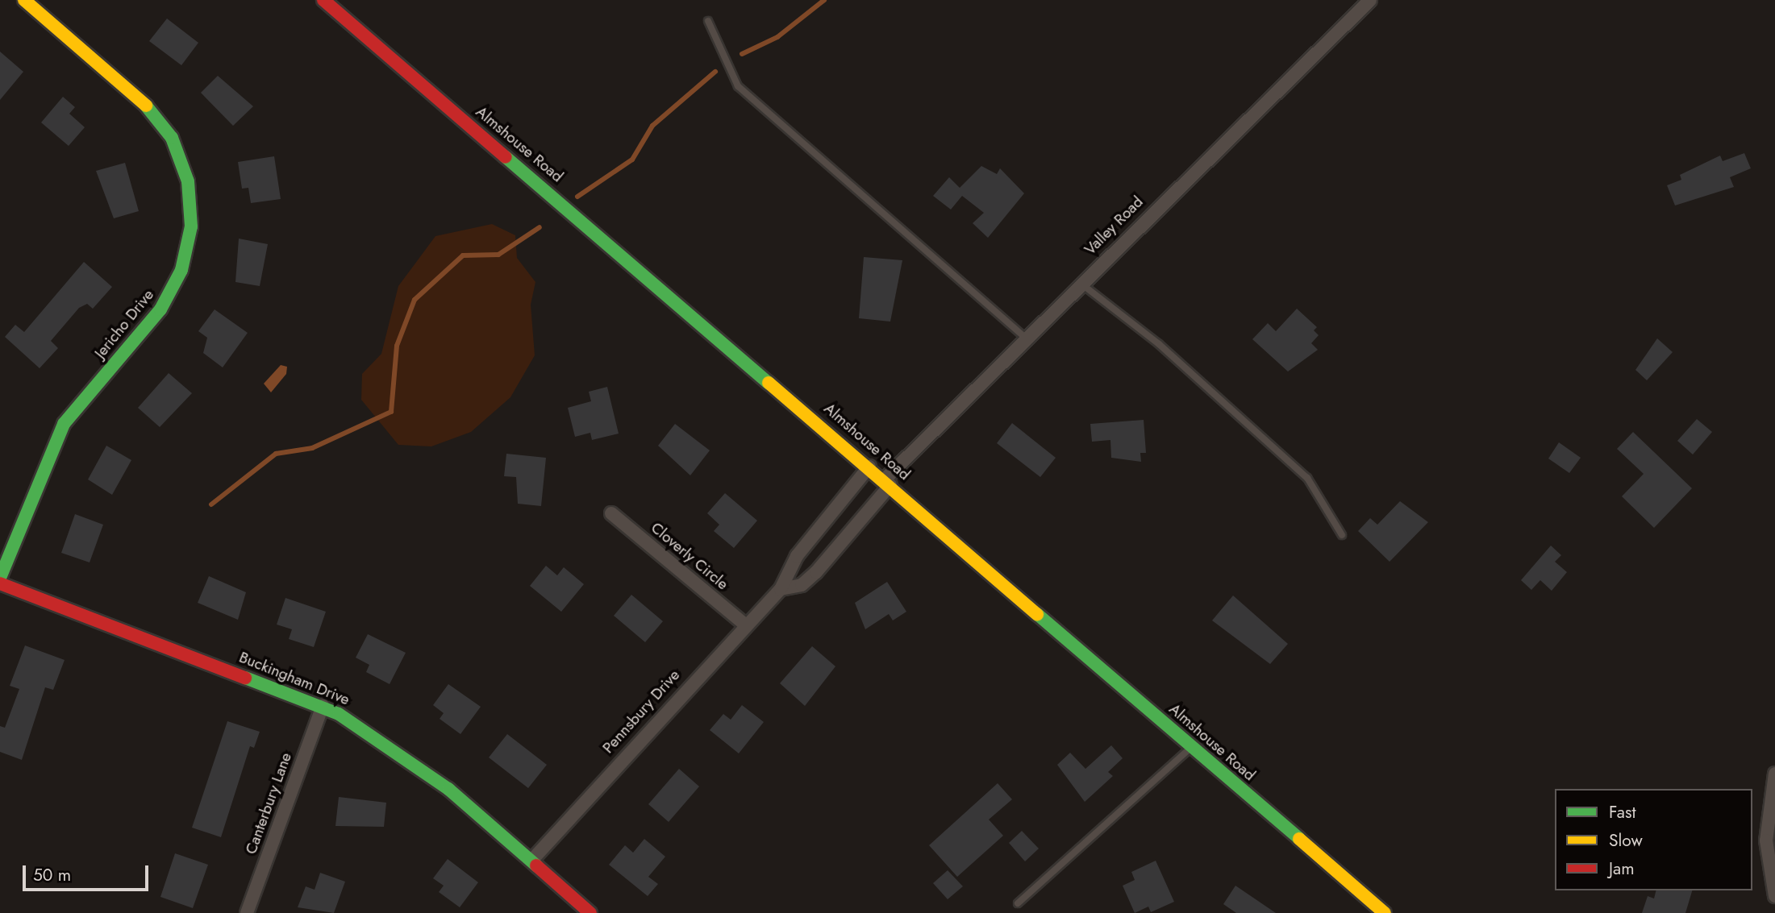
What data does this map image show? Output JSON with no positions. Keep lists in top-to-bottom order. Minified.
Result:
{"streets":{"street":["Almshouse Road","Valley Road","Jericho Drive","Cloverly Circle","Buckingham Drive","Pennsbury Drive","Canterbury Lane"]},"crossings":[["Almshouse Road","Valley Road"],["Almshouse Road","Pennsbury Drive"],["Valley Road","Pennsbury Drive"],["Cloverly Circle","Pennsbury Drive"],["Buckingham Drive","Pennsbury Drive"],["Buckingham Drive","Canterbury Lane"]],"legend":["Fast","Slow","Jam"],"scale_bar":"50 m"}
